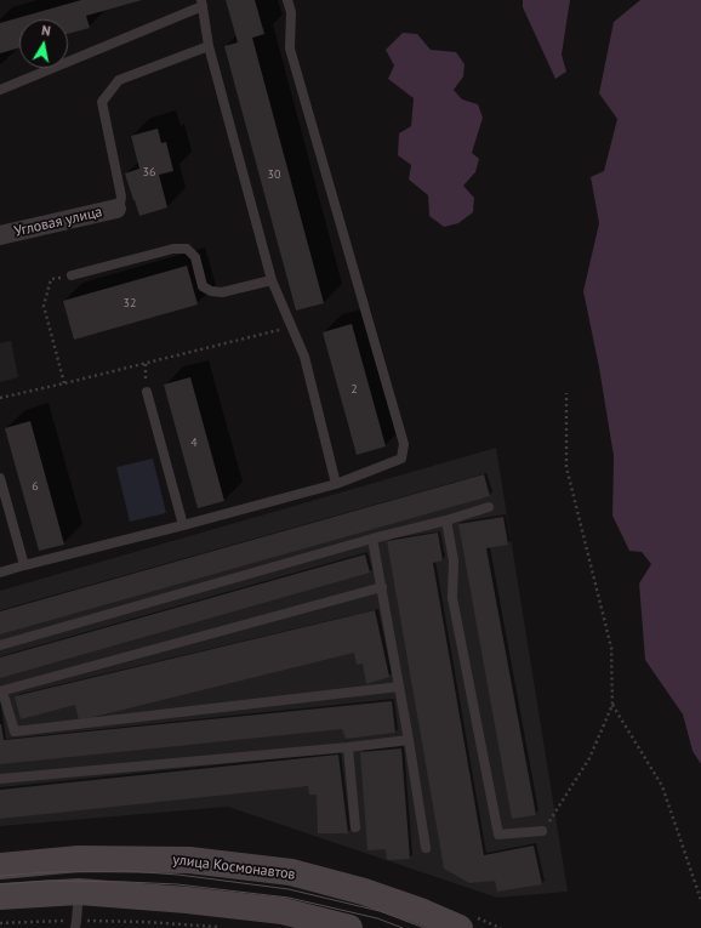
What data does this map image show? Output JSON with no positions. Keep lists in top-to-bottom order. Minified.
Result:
{"streets":{"main road":["улица Космонавтов"],"street":["Угловая улица"]},"house_numbers":["36","30","32","2","4","6"],"north":"top"}
